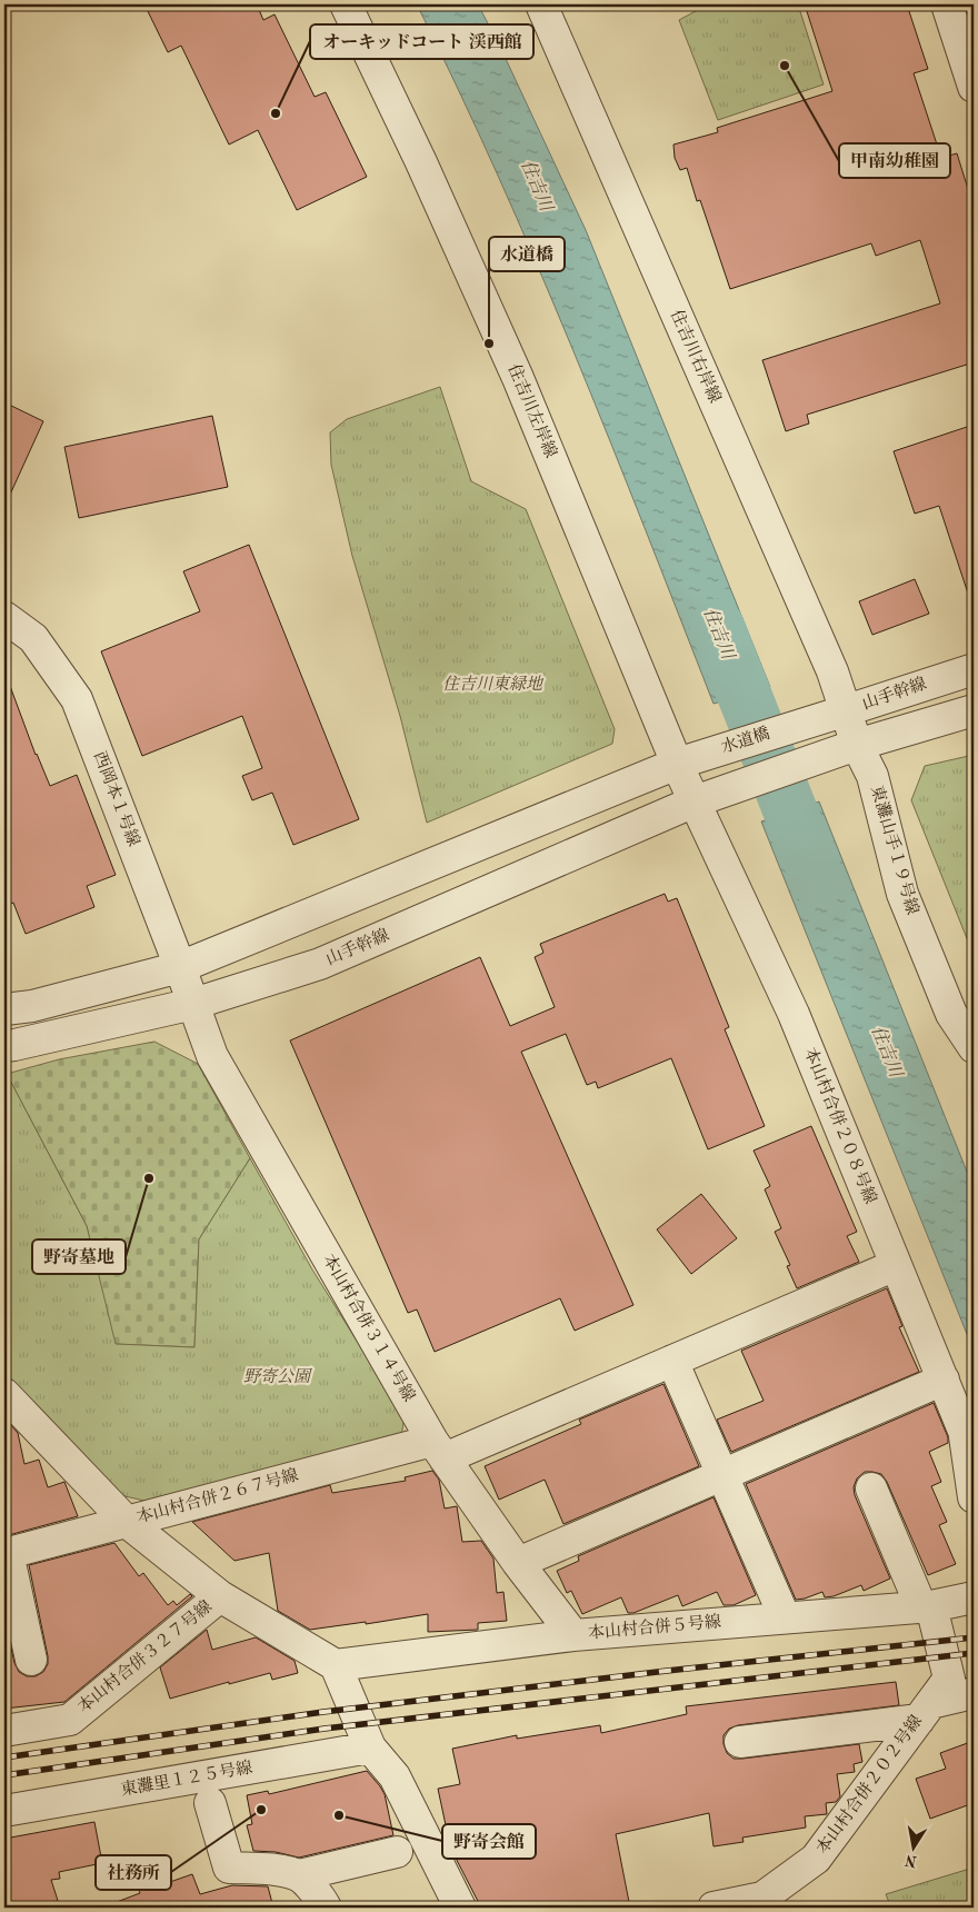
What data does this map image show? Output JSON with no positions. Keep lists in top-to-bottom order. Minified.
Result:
{"streets":{"street":["住吉川右岸線","住吉川左岸線","山手幹線","水道橋","西岡本１号線","東灘山手１９号線","本山村合併２０８号線","本山村合併３１４号線","本山村合併２６７号線","本山村合併５号線","本山村合併３２７号線","東灘里１２５号線","本山村合併２０２号線"]},"crossings":[["住吉川右岸線","山手幹線"],["住吉川右岸線","東灘山手１９号線"],["住吉川左岸線","山手幹線"],["住吉川左岸線","水道橋"],["住吉川左岸線","本山村合併２０８号線"],["山手幹線","水道橋"],["山手幹線","西岡本１号線"],["山手幹線","東灘山手１９号線"],["山手幹線","本山村合併２０８号線"],["山手幹線","本山村合併３１４号線"],["西岡本１号線","本山村合併３１４号線"],["本山村合併２０８号線","本山村合併２６７号線"],["本山村合併３１４号線","本山村合併２６７号線"],["本山村合併３１４号線","本山村合併５号線"],["本山村合併５号線","本山村合併２０２号線"]],"water":["住吉川"],"parks":["住吉川東緑地","野寄公園"],"places":["甲南幼稚園","オーキッドコート 渓西館","水道橋","野寄墓地","社務所","野寄会館"],"north":"bottom"}
